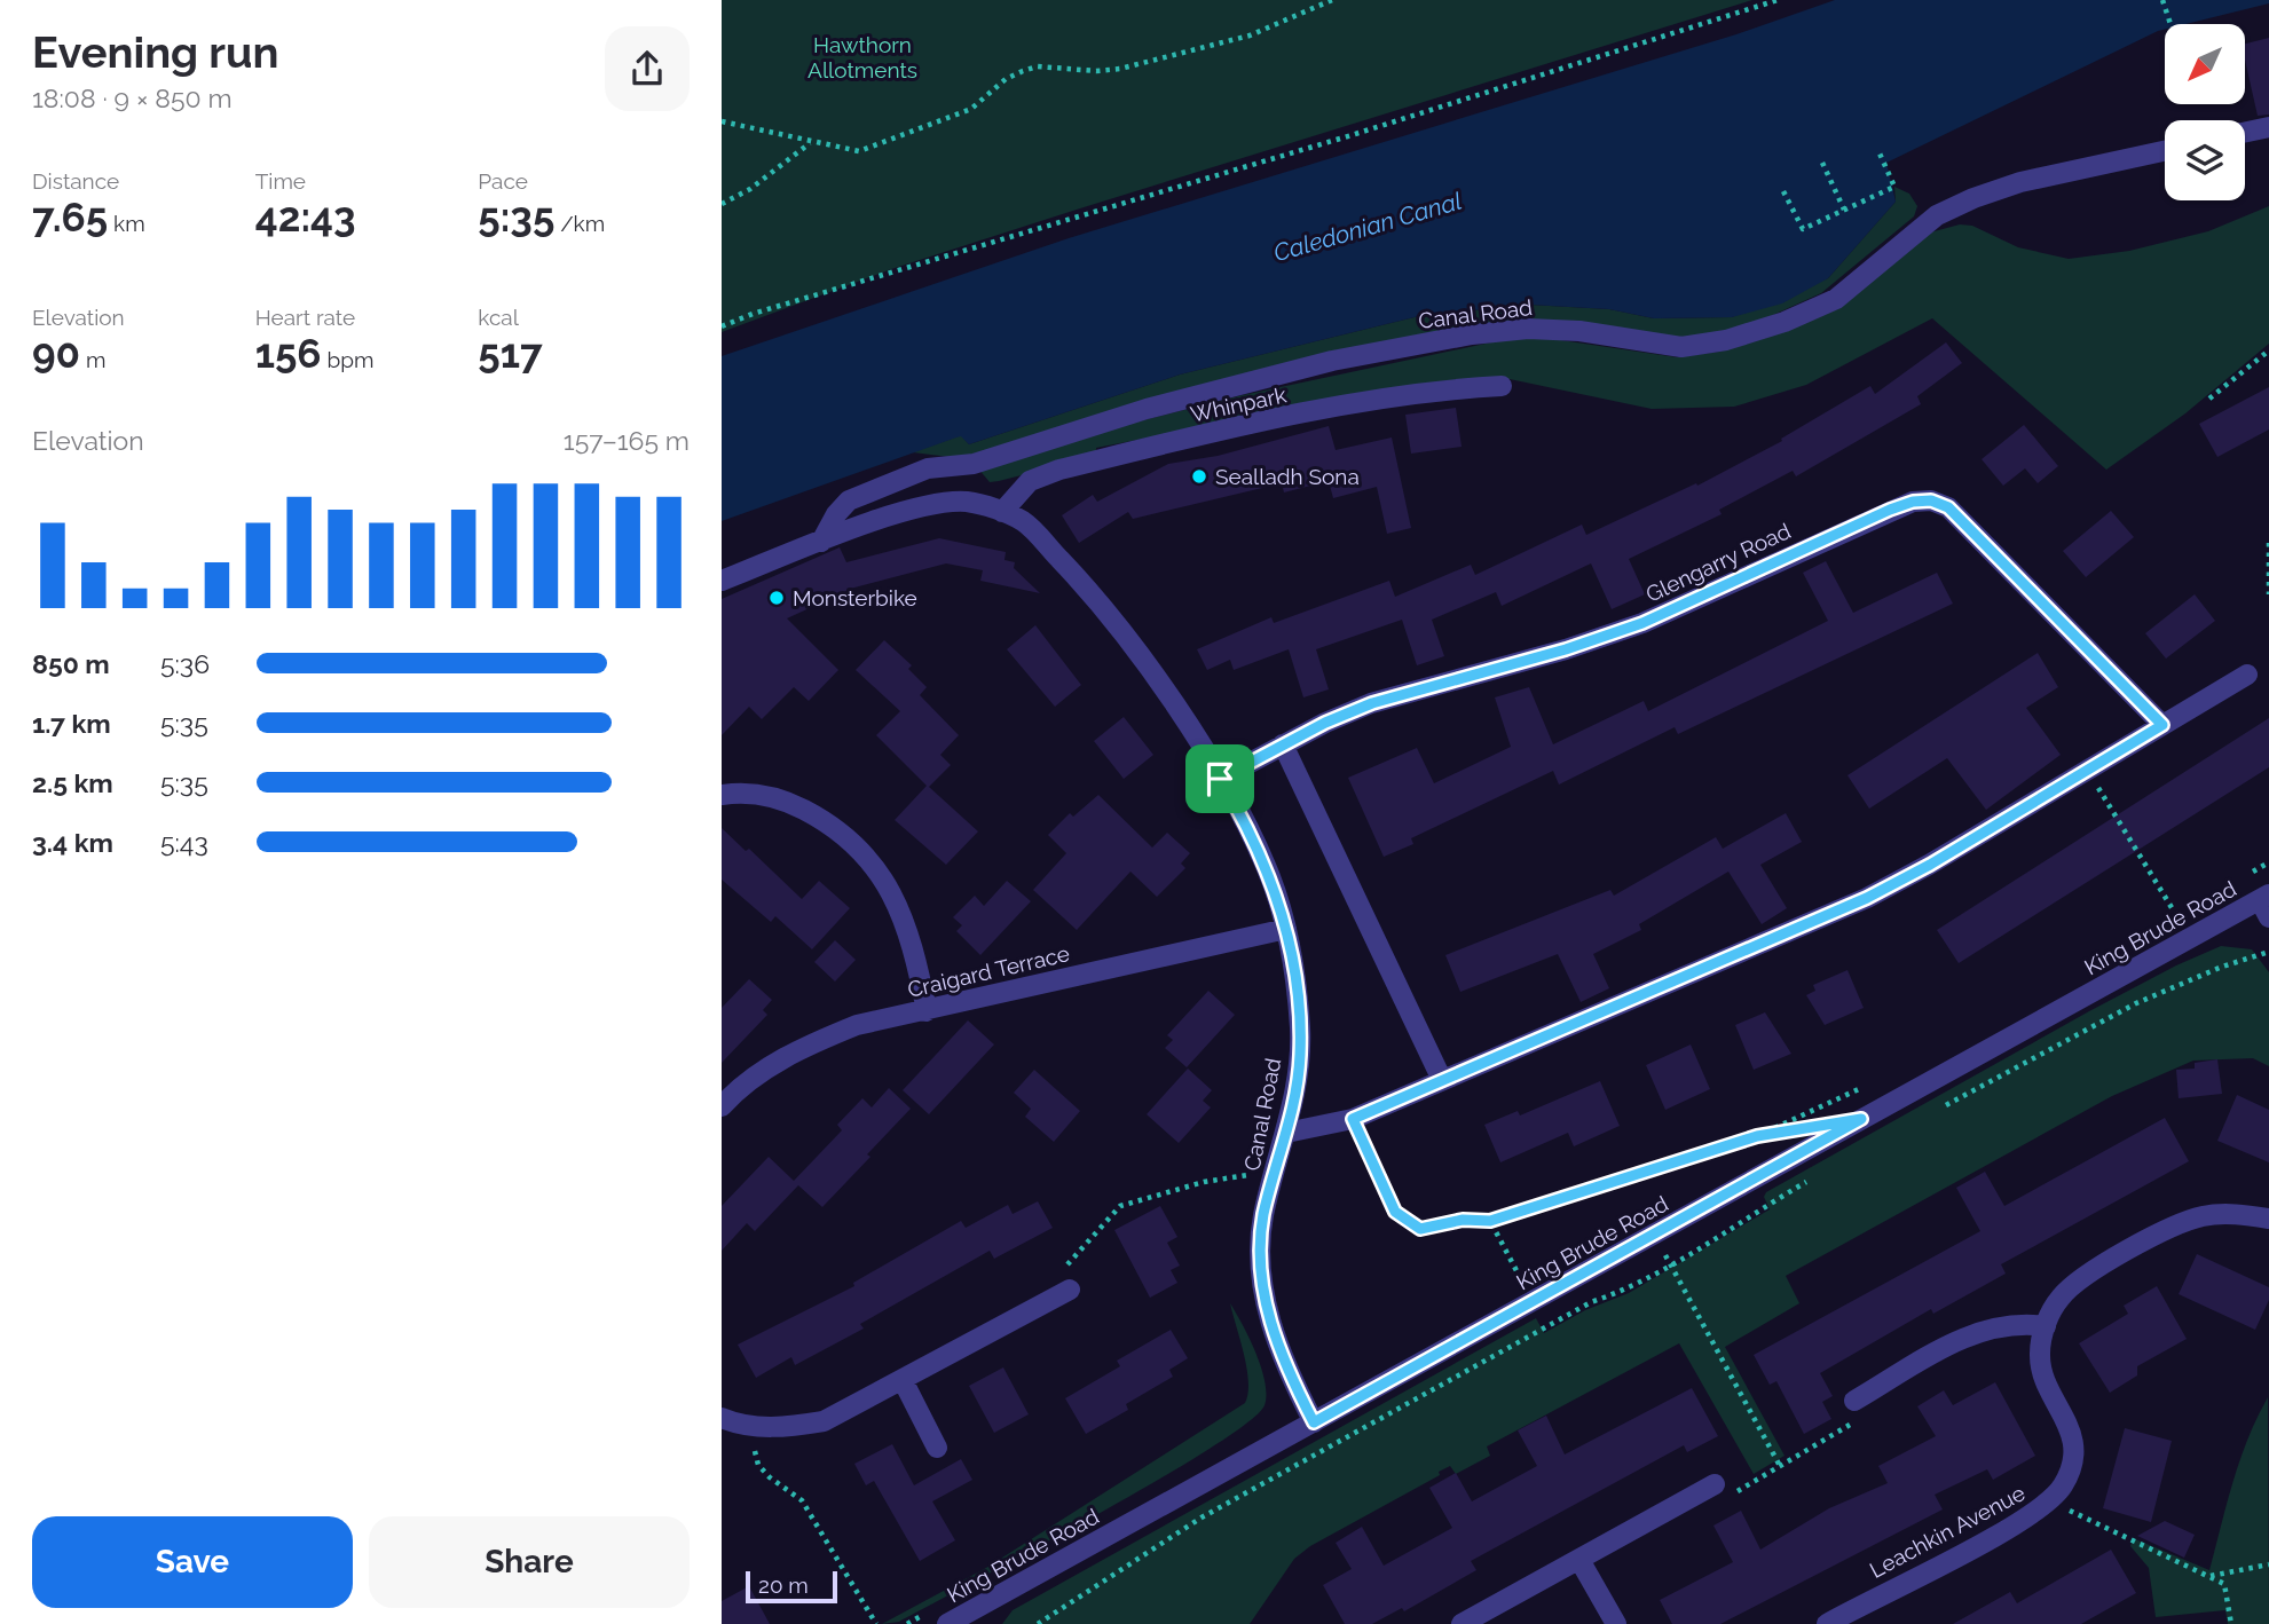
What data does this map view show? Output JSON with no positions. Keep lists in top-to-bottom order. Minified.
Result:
{"streets":{"street":["Canal Road","Whinpark","Glengarry Road","King Brude Road","Craigard Terrace","Leachkin Avenue"]},"crossings":[["Canal Road","Whinpark"],["Canal Road","Glengarry Road"],["Canal Road","King Brude Road"],["Canal Road","Craigard Terrace"]],"water":["Caledonian Canal"],"parks":["Hawthorn Allotments"],"places":["Sealladh Sona","Monsterbike"],"scale_bar":"20 m","north":"bottom left","page":{"heading":["Evening run","18:08 · 9 × 850 m"],"stats":[["Distance","7.65 km"],["Time","42:43"],["Pace","5:35 /km"],["Elevation","90 m"],["Heart rate","156 bpm"],["kcal","517"]],"chart":["Elevation","157–165 m"],"list":[{"name":"850 m","note":"5:36"},{"name":"1.7 km","note":"5:35"},{"name":"2.5 km","note":"5:35"},{"name":"3.4 km","note":"5:43"}],"buttons":["Save","Share"],"scale":"20 m"}}
